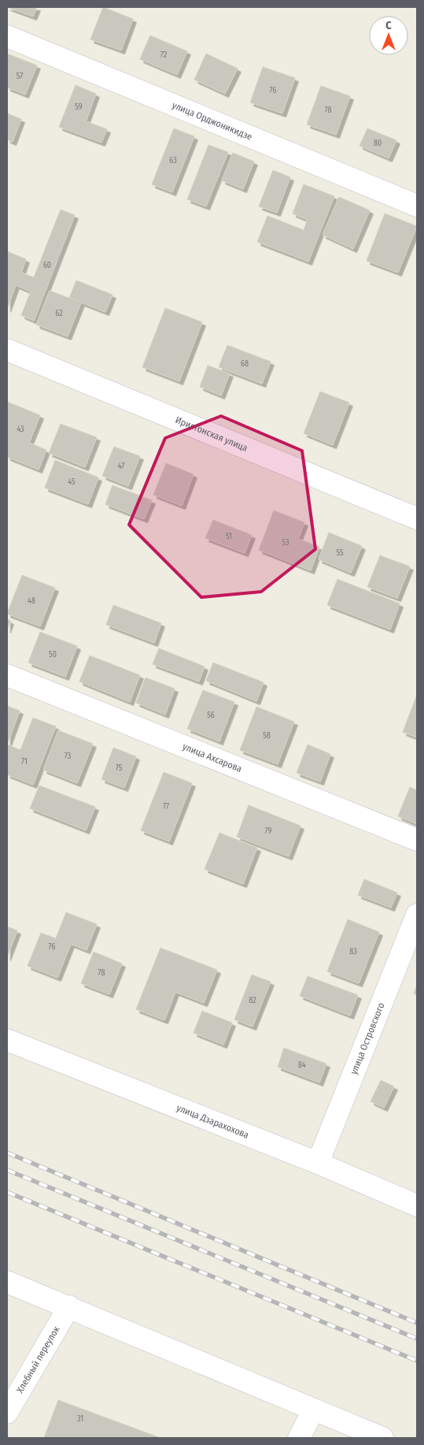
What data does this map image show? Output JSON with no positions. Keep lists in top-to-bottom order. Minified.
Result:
{"streets":{"street":["улица Орджоникидзе","Иристонская улица","улица Ахсарова","улица Островского","улица Дзарахохова","Хлебный переулок"]},"crossings":[["улица Островского","улица Дзарахохова"]],"house_numbers":["72","57","76","59","78","80","63","60","62","68","43","47","45","51","53","55","48","50","56","58","73","71","75","77","79","76","83","78","82","84","31"],"north":"top"}
